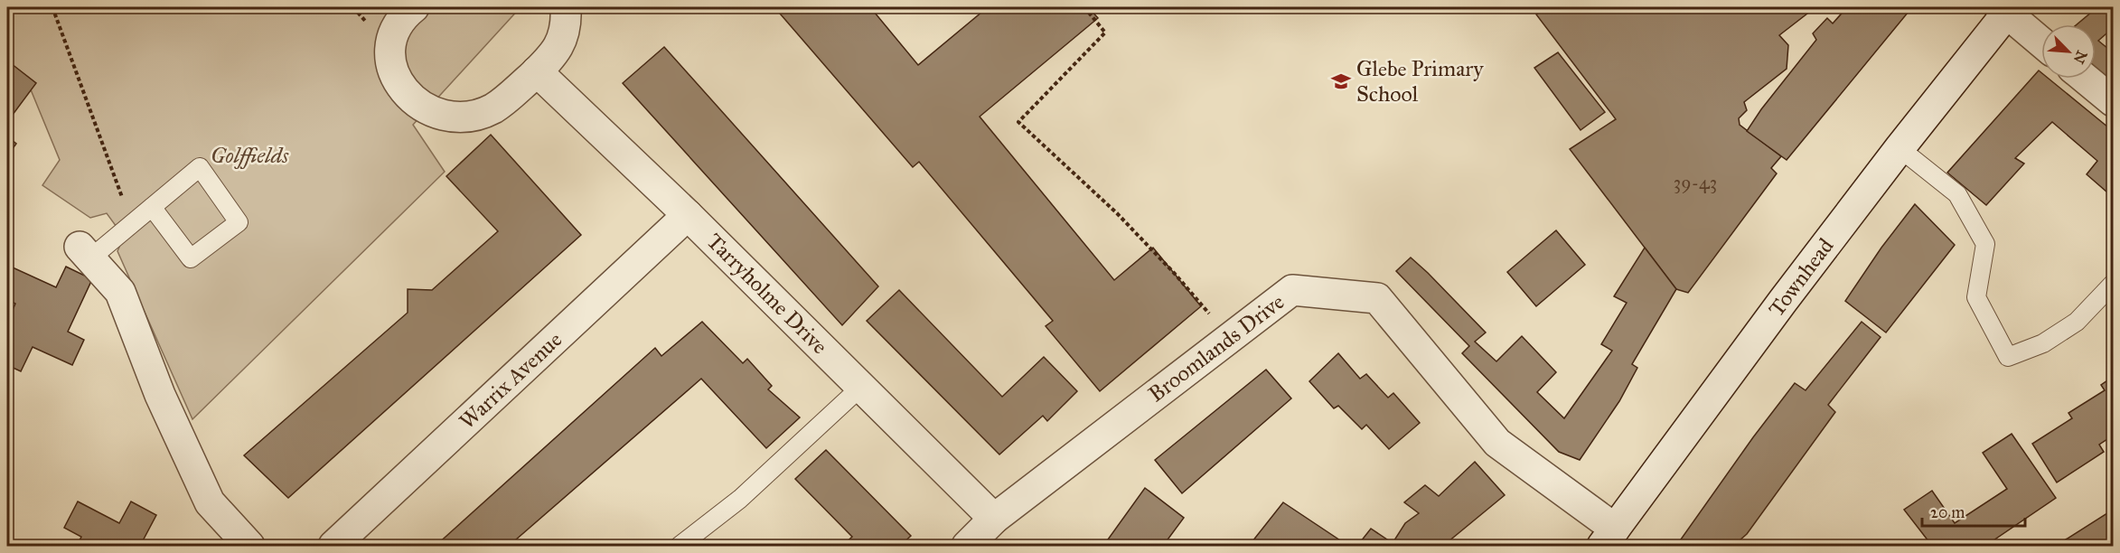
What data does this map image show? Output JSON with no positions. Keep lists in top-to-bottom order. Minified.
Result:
{"streets":{"street":["Townhead","Tarryholme Drive","Broomlands Drive","Warrix Avenue"]},"crossings":[["Townhead","Broomlands Drive"],["Tarryholme Drive","Broomlands Drive"],["Tarryholme Drive","Warrix Avenue"]],"parks":["Golffields"],"places":{"school or university":["Glebe Primary School"]},"house_numbers":["39-43"],"scale_bar":"20 m","north":"bottom right"}
